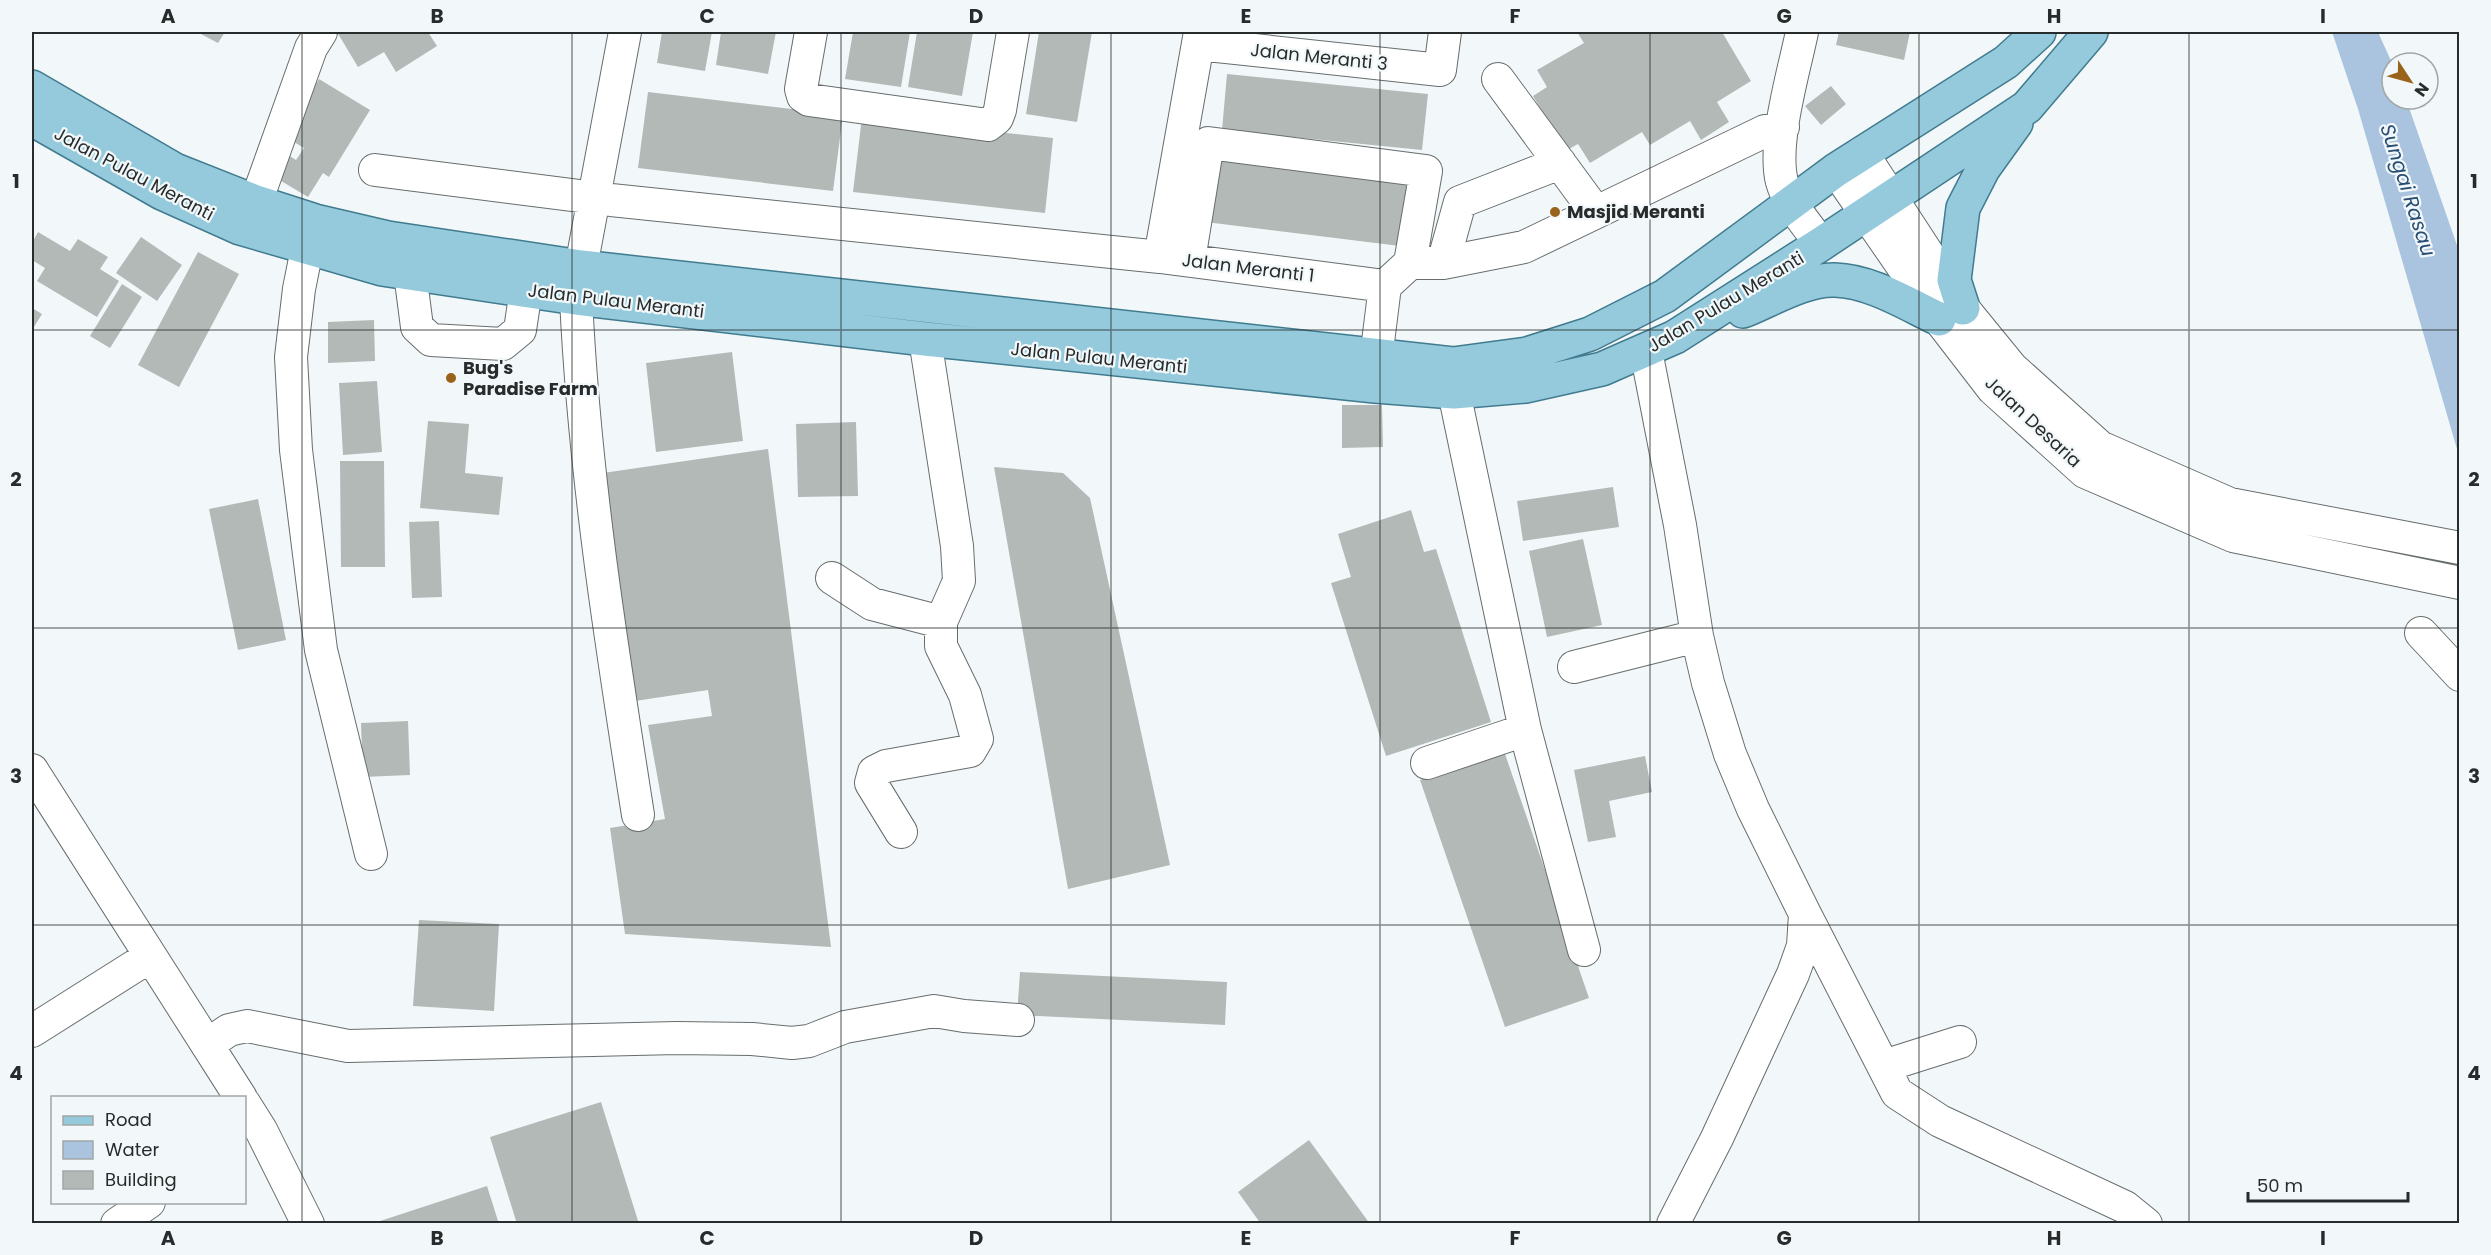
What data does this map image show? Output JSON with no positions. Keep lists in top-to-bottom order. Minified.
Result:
{"streets":{"main road":["Jalan Pulau Meranti"],"street":["Jalan Meranti 3","Jalan Meranti 1","Jalan Desaria"]},"crossings":[["Jalan Meranti 3","Jalan Meranti 1"],["Jalan Pulau Meranti","Jalan Desaria"]],"water":["Sungai Rasau"],"places":["Masjid Meranti","Bug's Paradise Farm"],"legend":["Road","Water","Building"],"scale_bar":"50 m","north":"bottom right","grid":{"columns":["A","B","C","D","E","F","G","H","I"],"rows":["1","2","3","4"]}}
